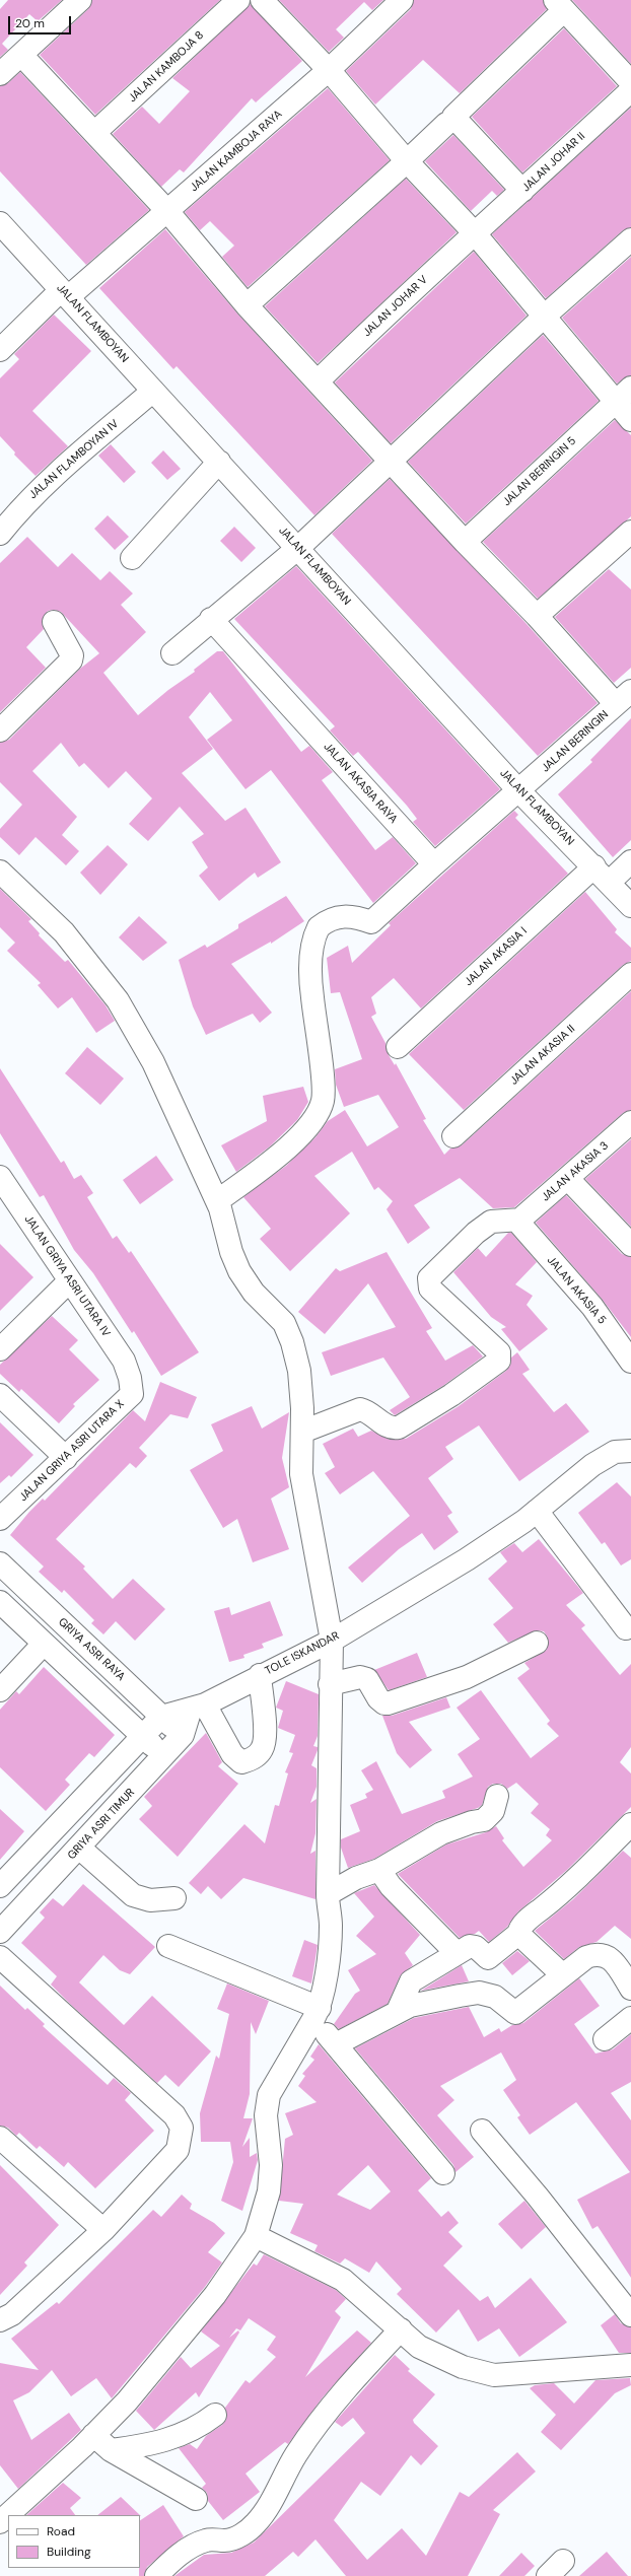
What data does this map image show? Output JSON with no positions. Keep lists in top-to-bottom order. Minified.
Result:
{"streets":{"street":["JALAN KAMBOJA 8","JALAN KAMBOJA RAYA","JALAN JOHAR II","JALAN JOHAR V","JALAN FLAMBOYAN","JALAN FLAMBOYAN IV","JALAN BERINGIN 5","JALAN BERINGIN","JALAN AKASIA RAYA","JALAN AKASIA I","JALAN AKASIA II","JALAN AKASIA 3","JALAN GRIYA ASRI UTARA IV","JALAN AKASIA 5","JALAN GRIYA ASRI UTARA X","GRIYA ASRI RAYA","TOLE ISKANDAR","GRIYA ASRI TIMUR"]},"crossings":[["JALAN KAMBOJA RAYA","JALAN FLAMBOYAN"],["JALAN JOHAR II","JALAN JOHAR V"],["JALAN FLAMBOYAN","JALAN FLAMBOYAN IV"],["JALAN FLAMBOYAN","JALAN BERINGIN"],["JALAN FLAMBOYAN","JALAN AKASIA I"],["JALAN AKASIA 3","JALAN AKASIA 5"],["JALAN GRIYA ASRI UTARA IV","JALAN GRIYA ASRI UTARA X"],["GRIYA ASRI RAYA","TOLE ISKANDAR"],["GRIYA ASRI RAYA","GRIYA ASRI TIMUR"],["TOLE ISKANDAR","GRIYA ASRI TIMUR"]],"legend":["Road","Building"],"scale_bar":"20 m"}
